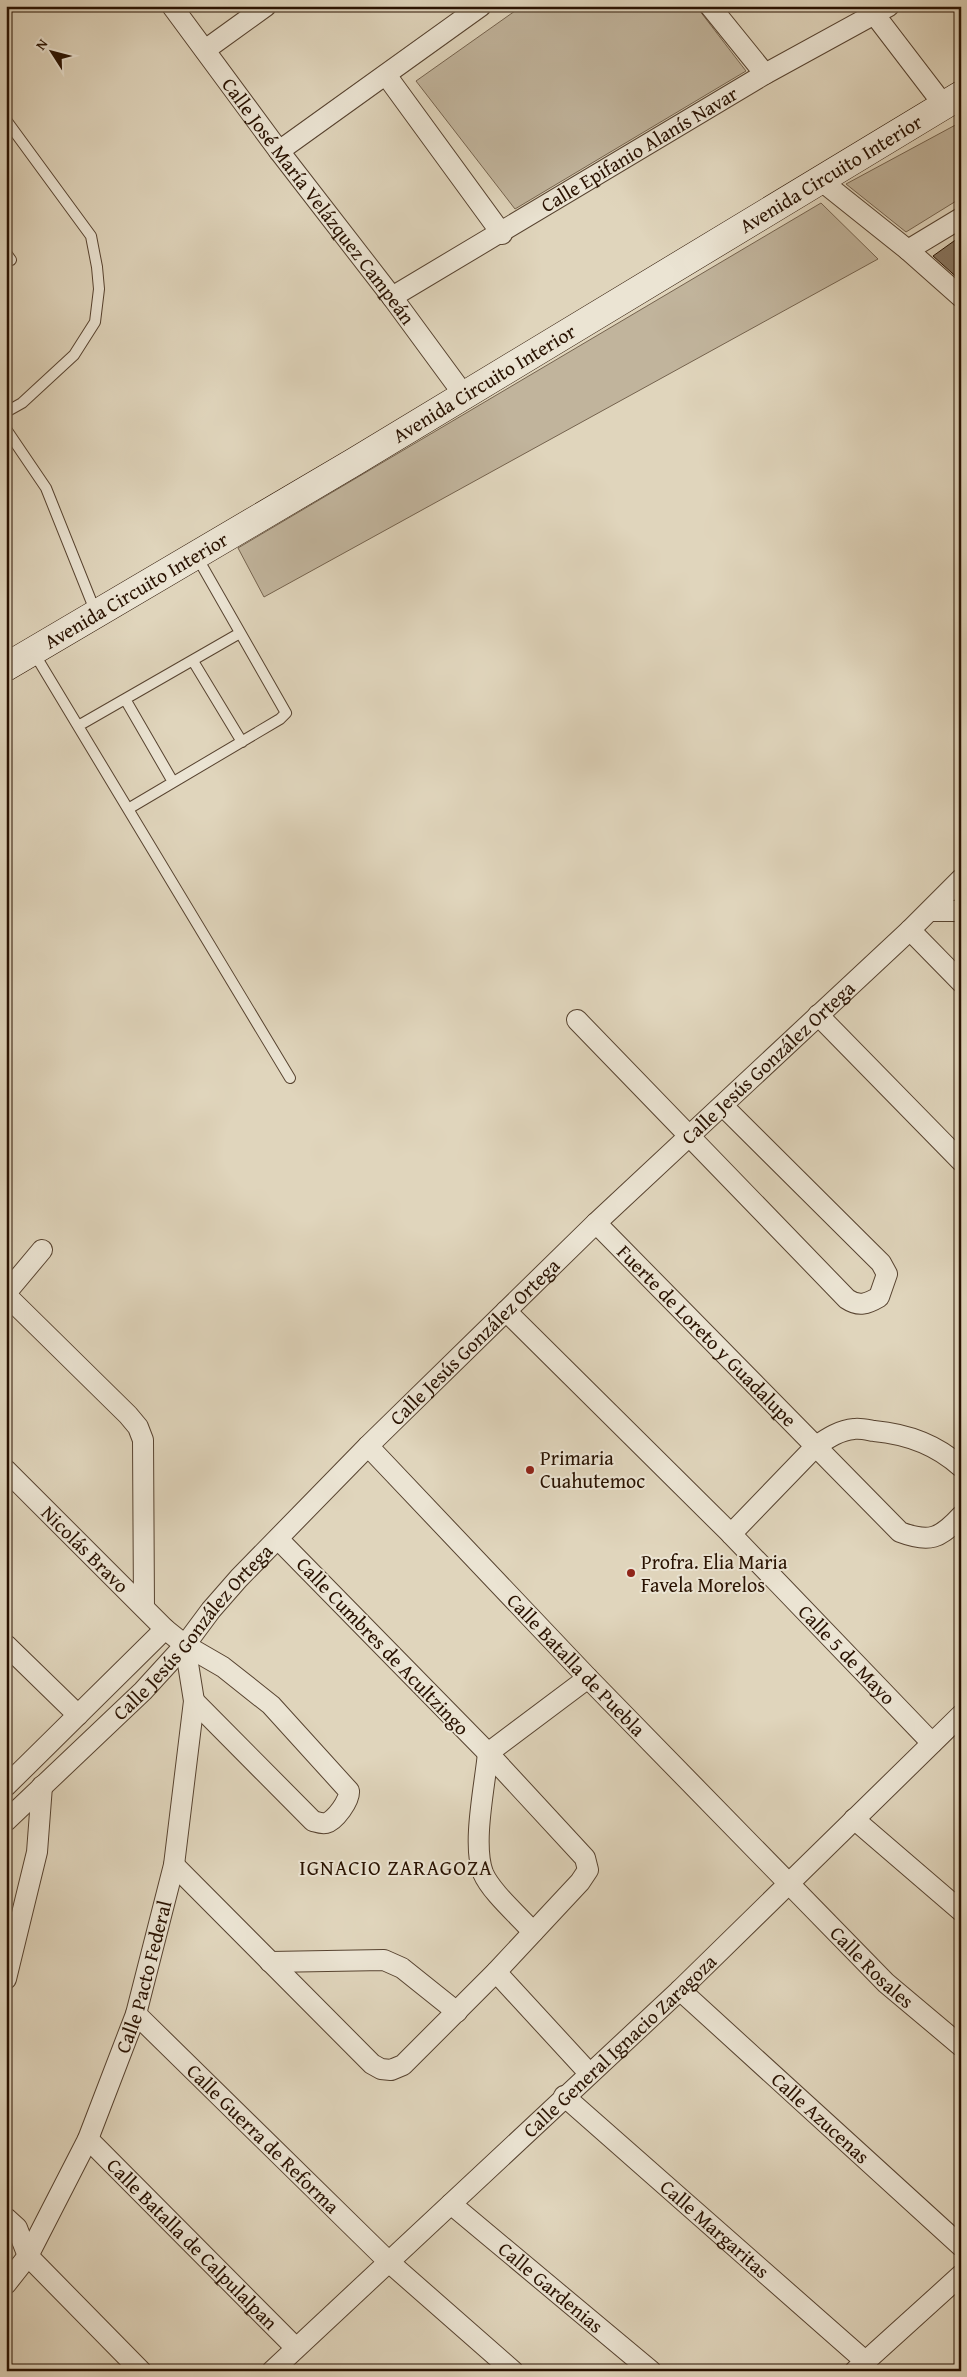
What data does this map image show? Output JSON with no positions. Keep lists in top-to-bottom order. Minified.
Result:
{"streets":{"main road":["Avenida Circuito Interior"],"street":["Calle Epifanio Alanís Navar","Calle José María Velázquez Campeán","Calle Jesús González Ortega","Fuerte de Loreto y Guadalupe","Nicolás Bravo","Calle Cumbres de Acultzingo","Calle 5 de Mayo","Calle Batalla de Puebla","Calle Rosales","Calle Pacto Federal","Calle General Ignacio Zaragoza","Calle Azucenas","Calle Guerra de Reforma","Calle Margaritas","Calle Batalla de Calpulalpan","Calle Gardenias"]},"crossings":[["Calle Epifanio Alanís Navar","Calle José María Velázquez Campeán"],["Avenida Circuito Interior","Calle José María Velázquez Campeán"],["Calle Jesús González Ortega","Fuerte de Loreto y Guadalupe"],["Calle Jesús González Ortega","Nicolás Bravo"],["Calle Jesús González Ortega","Calle Cumbres de Acultzingo"],["Calle Jesús González Ortega","Calle 5 de Mayo"],["Calle Jesús González Ortega","Calle Batalla de Puebla"],["Calle Jesús González Ortega","Calle Pacto Federal"],["Nicolás Bravo","Calle Pacto Federal"],["Calle Cumbres de Acultzingo","Calle Pacto Federal"],["Calle 5 de Mayo","Calle General Ignacio Zaragoza"],["Calle Batalla de Puebla","Calle Rosales"],["Calle Batalla de Puebla","Calle General Ignacio Zaragoza"],["Calle Rosales","Calle General Ignacio Zaragoza"],["Calle Pacto Federal","Calle Guerra de Reforma"],["Calle Pacto Federal","Calle Batalla de Calpulalpan"],["Calle General Ignacio Zaragoza","Calle Azucenas"],["Calle General Ignacio Zaragoza","Calle Guerra de Reforma"],["Calle General Ignacio Zaragoza","Calle Margaritas"],["Calle General Ignacio Zaragoza","Calle Batalla de Calpulalpan"],["Calle General Ignacio Zaragoza","Calle Gardenias"]],"districts":["IGNACIO ZARAGOZA"],"places":["Primaria Cuahutemoc","Profra. Elia Maria Favela Morelos"],"north":"top left"}
